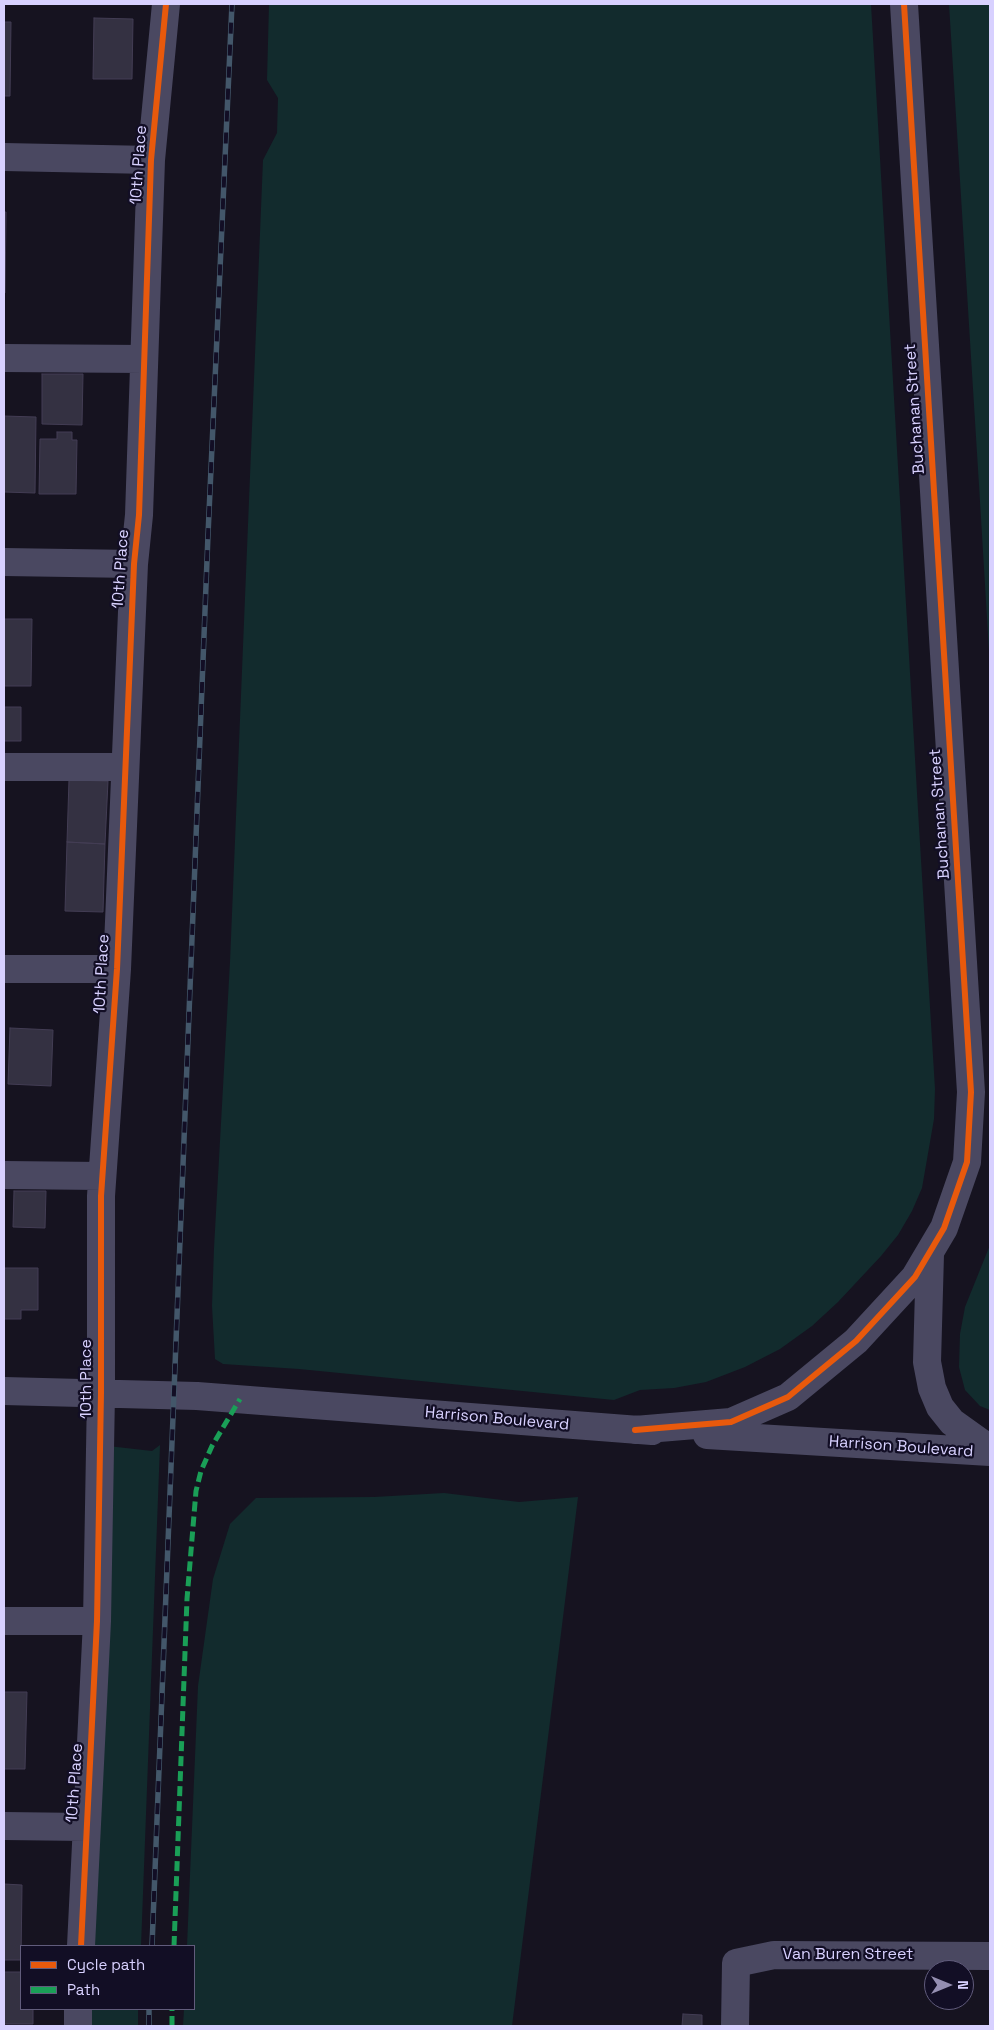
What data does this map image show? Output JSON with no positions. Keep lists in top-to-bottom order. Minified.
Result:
{"streets":{"street":["10th Place","Buchanan Street","Harrison Boulevard","Van Buren Street"]},"crossings":[["10th Place","Harrison Boulevard"],["Buchanan Street","Harrison Boulevard"]],"legend":["Cycle path","Path"],"north":"right"}
